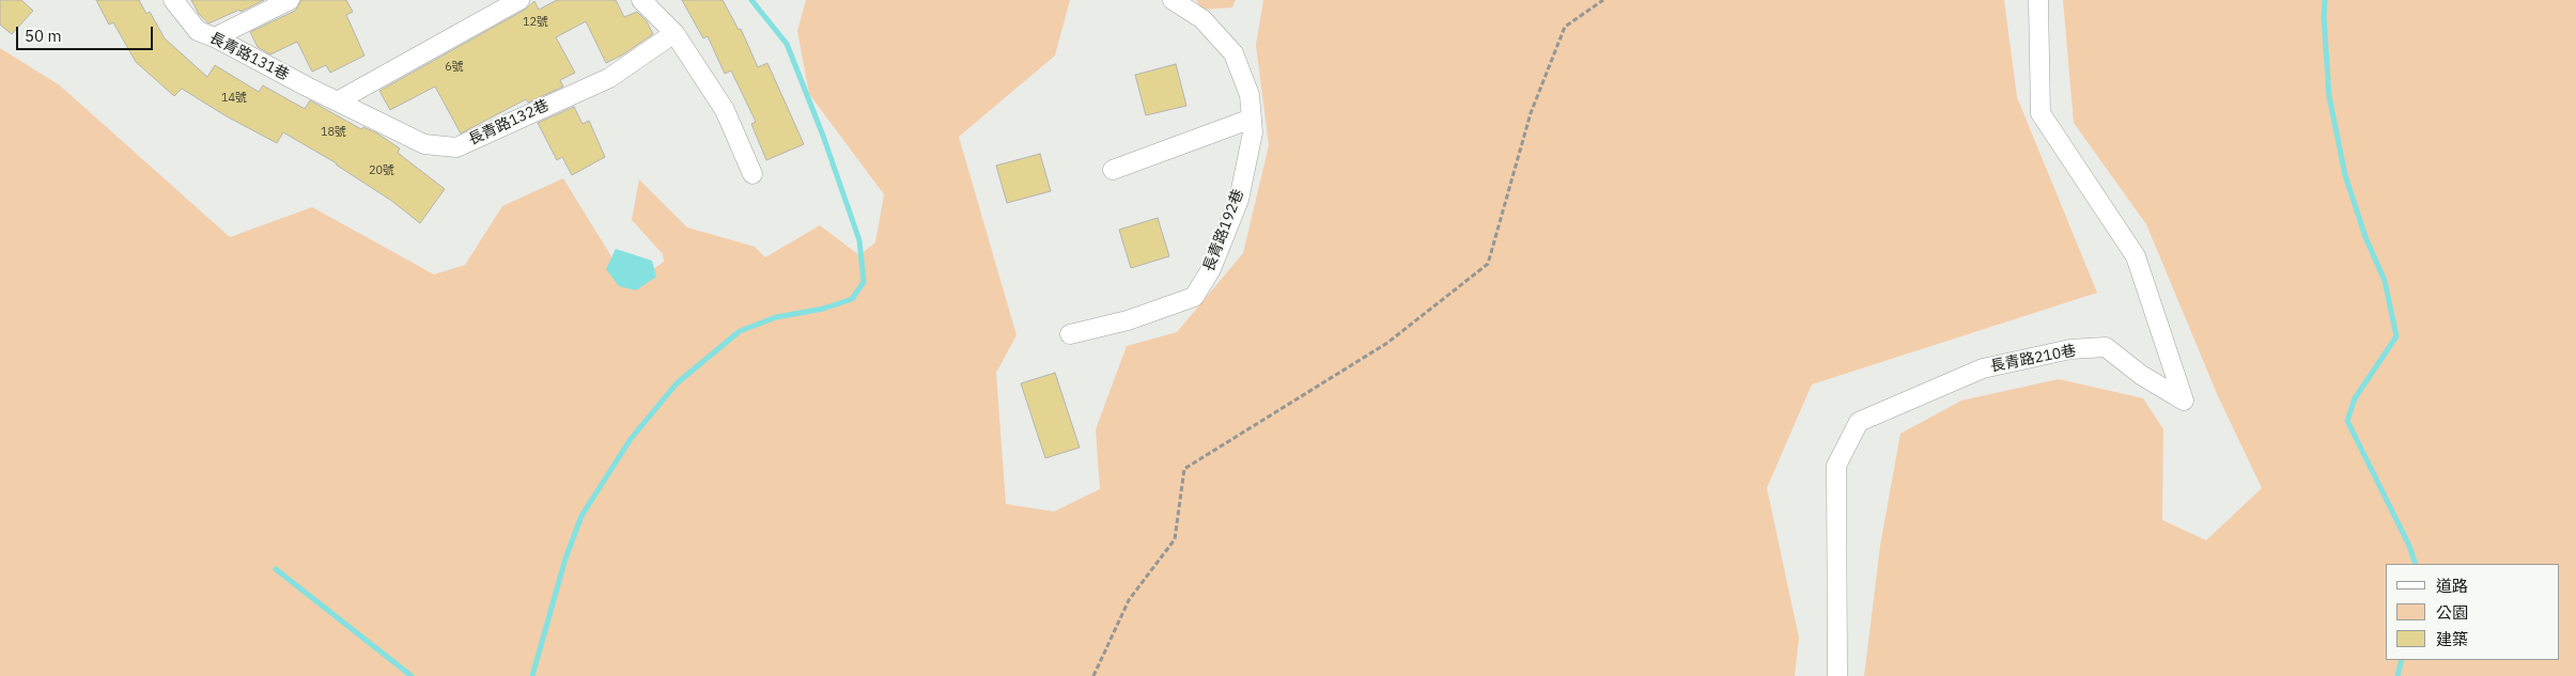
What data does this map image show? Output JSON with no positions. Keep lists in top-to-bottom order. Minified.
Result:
{"streets":{"street":["長青路131巷","長青路132巷","長青路192巷","長青路210巷"]},"crossings":[["長青路131巷","長青路132巷"]],"house_numbers":["12號","6號","14號","18號","20號"],"legend":["道路","公園","建築"],"scale_bar":"50 m"}
